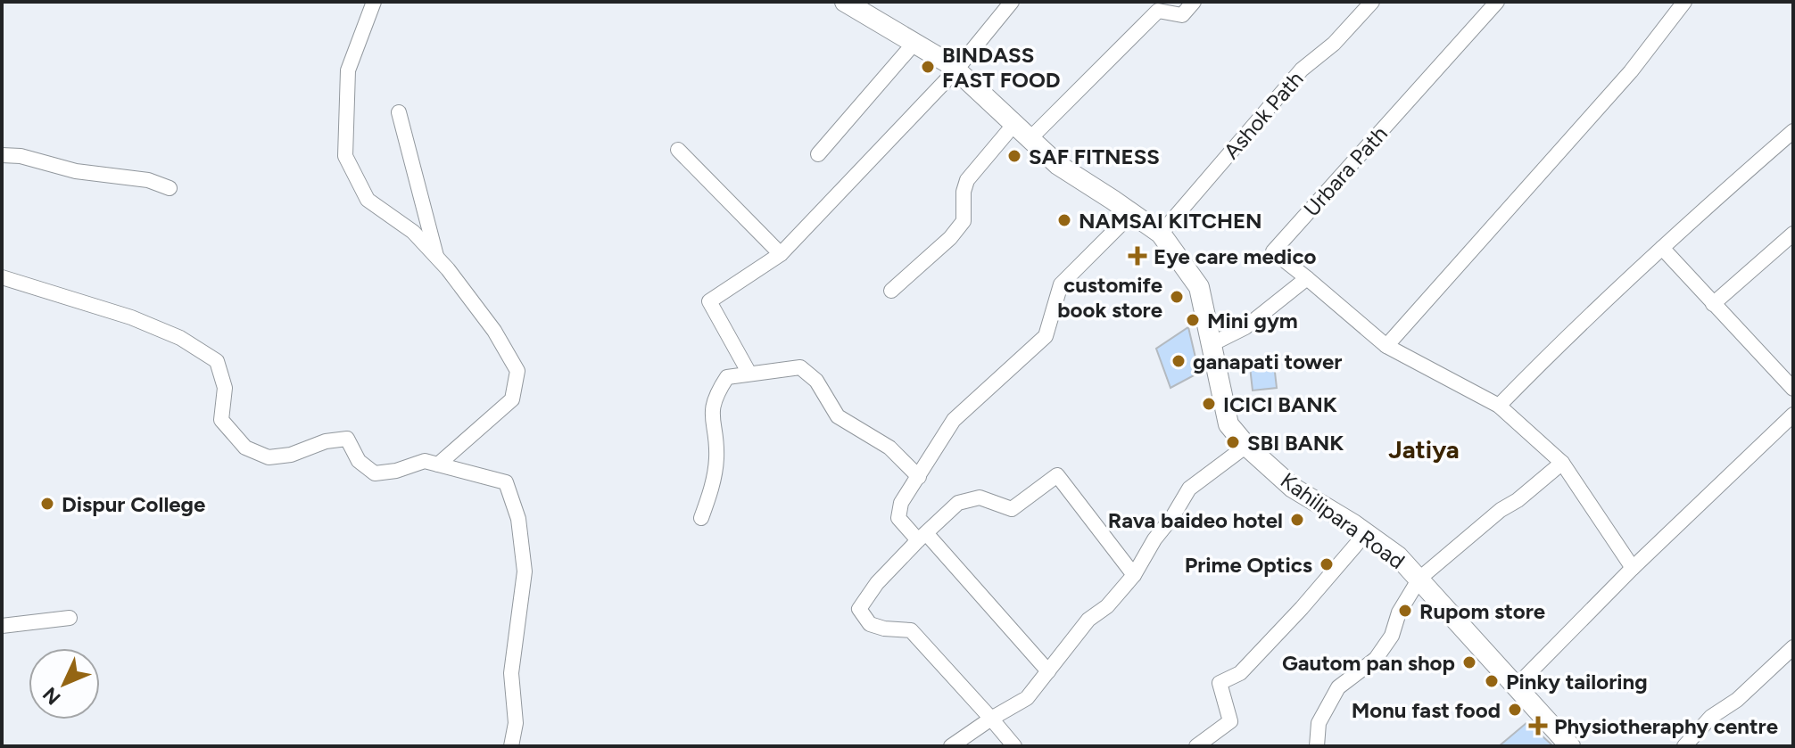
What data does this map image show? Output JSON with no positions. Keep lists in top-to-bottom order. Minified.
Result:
{"streets":{"main road":["Kahilipara Road"],"street":["Ashok Path","Urbara Path"]},"crossings":[["Ashok Path","Kahilipara Road"]],"districts":["Jatiya"],"places":{"other":["BINDASS FAST FOOD","SAF FITNESS","NAMSAI KITCHEN","customife book store","Mini gym","ganapati tower","ICICI BANK","SBI BANK","Dispur College","Rava baideo hotel","Prime Optics","Rupom store","Gautom pan shop","Pinky tailoring","Monu fast food"],"health":["Eye care medico","Physiotheraphy centre"]},"north":"bottom left"}
